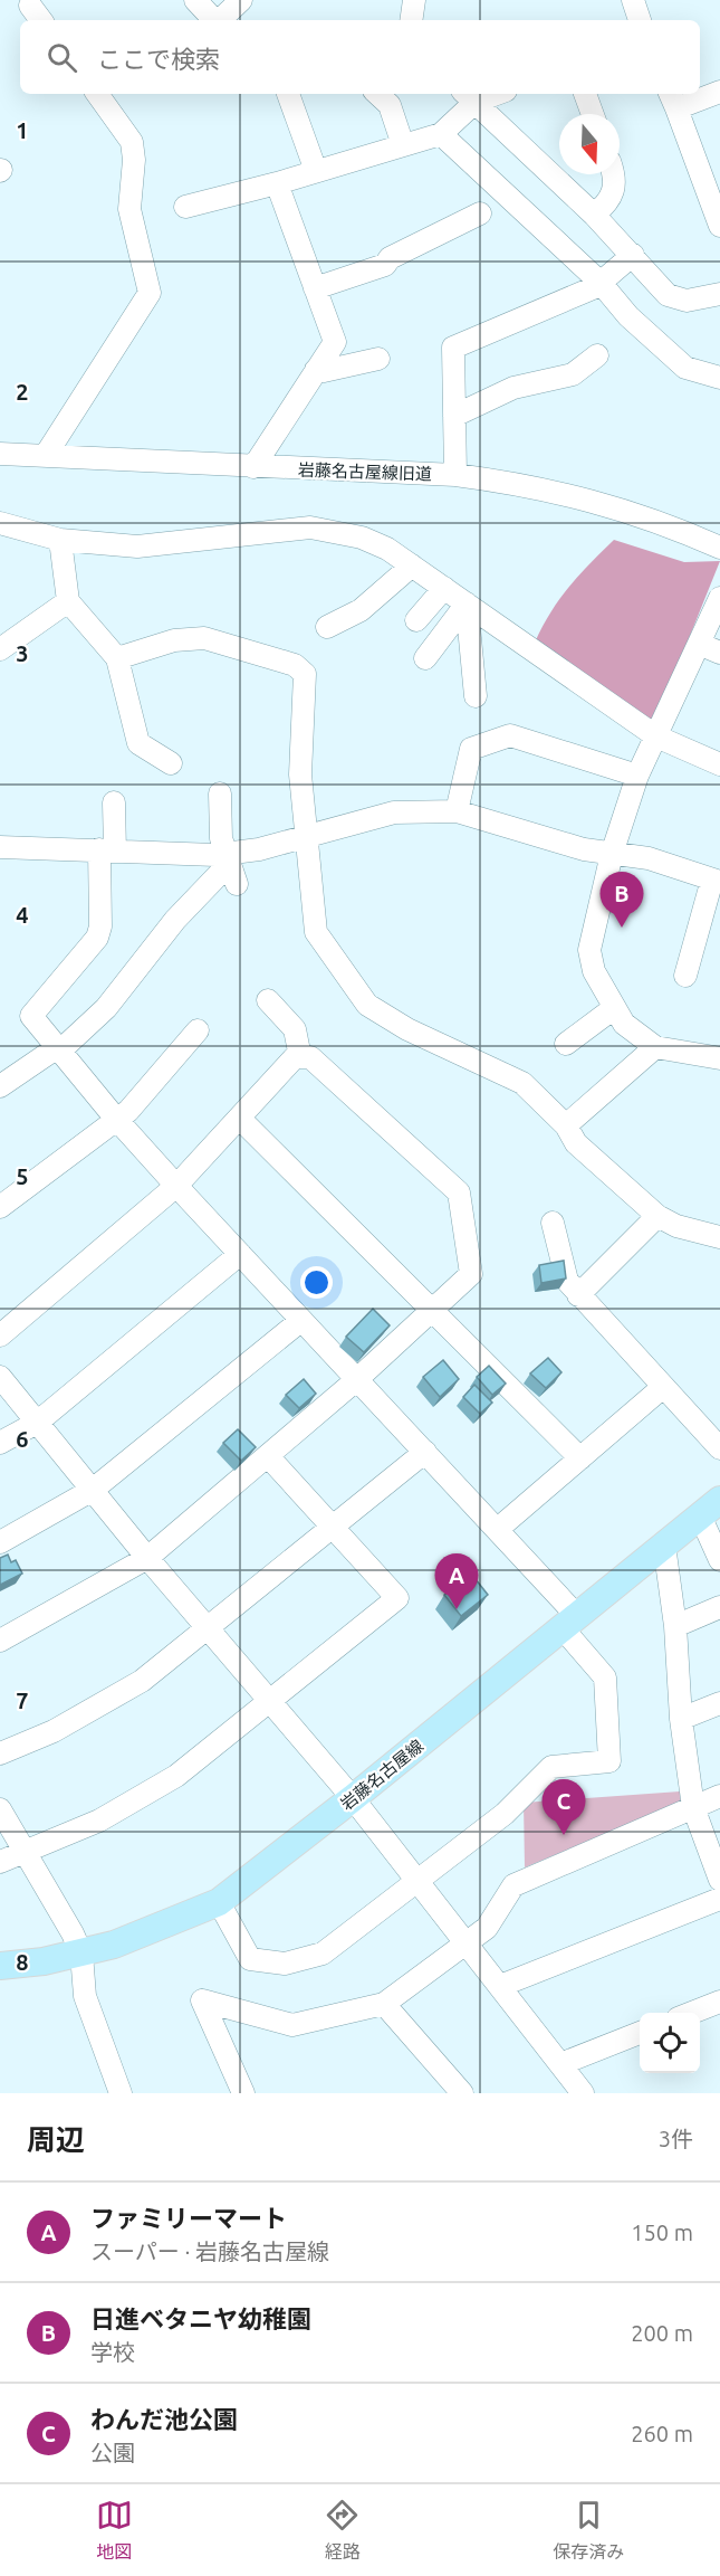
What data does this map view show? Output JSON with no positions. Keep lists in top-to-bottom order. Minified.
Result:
{"streets":{"main road":["岩藤名古屋線"],"street":["岩藤名古屋線旧道"]},"north":"bottom","page":{"search":"ここで検索","pins":["B","A","C"],"heading":["周辺","3件"],"list":[{"mark":"A","name":"ファミリーマート","note":"スーパー · 岩藤名古屋線","value":"150 m"},{"mark":"B","name":"日進ベタニヤ幼稚園","note":"学校","value":"200 m"},{"mark":"C","name":"わんだ池公園","note":"公園","value":"260 m"}],"nav":["地図","経路","保存済み"]},"grid":{"rows":["1","2","3","4","5","6","7","8"]}}
